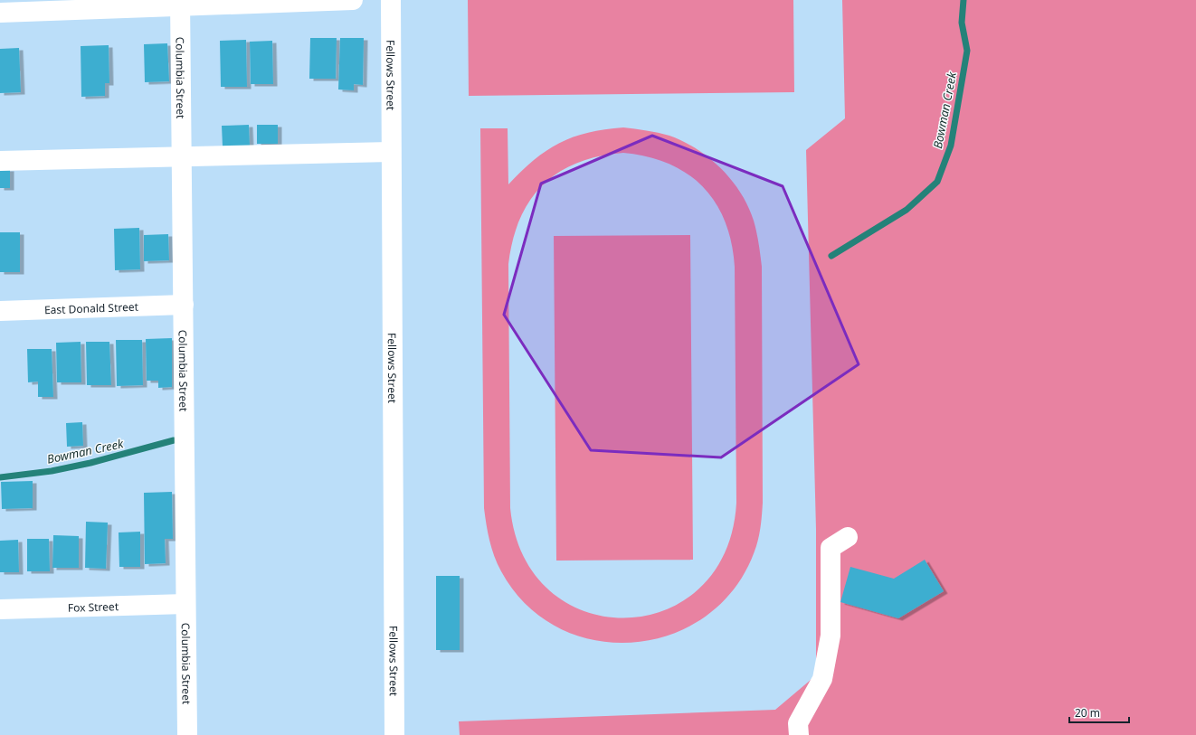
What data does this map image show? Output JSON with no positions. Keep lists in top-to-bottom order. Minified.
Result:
{"streets":{"street":["Fellows Street","Columbia Street","East Donald Street","Fox Street"]},"crossings":[["Columbia Street","East Donald Street"],["Columbia Street","Fox Street"]],"water":["Bowman Creek"],"scale_bar":"20 m"}
